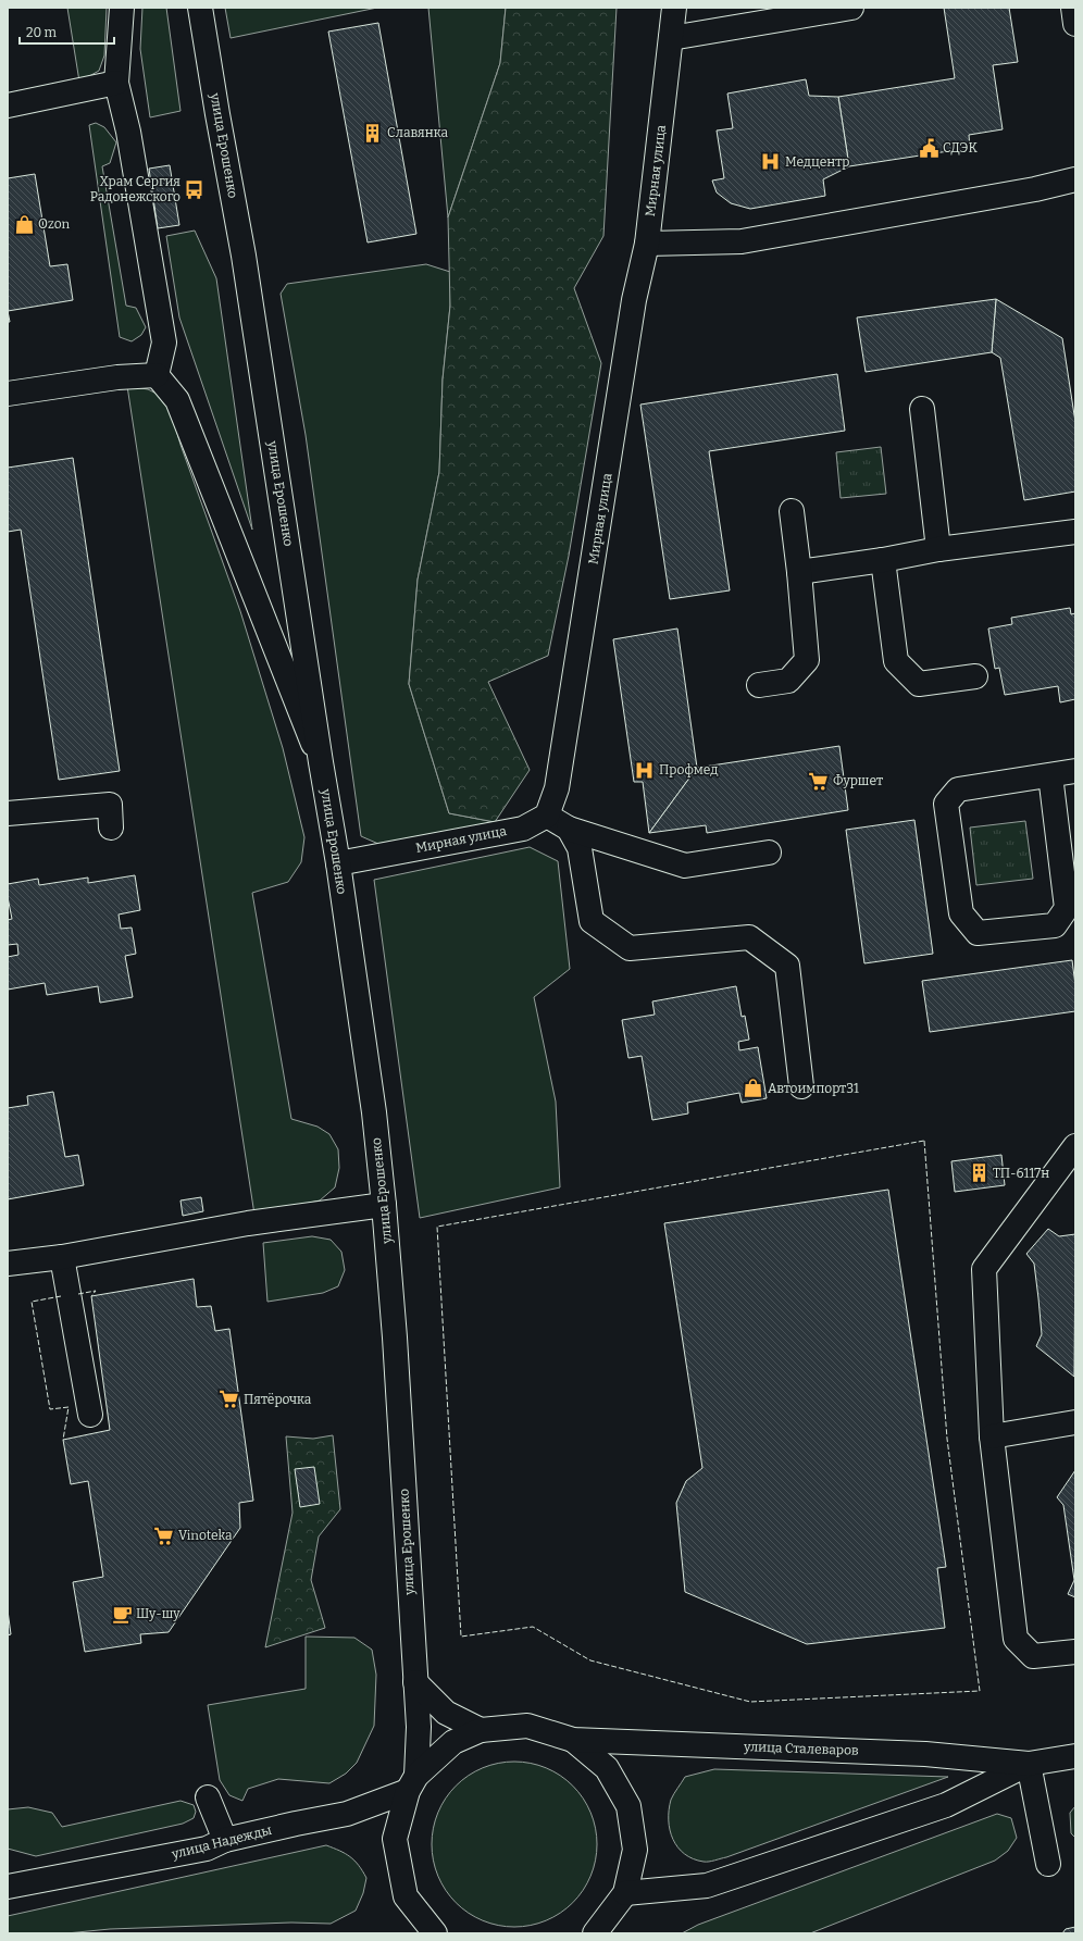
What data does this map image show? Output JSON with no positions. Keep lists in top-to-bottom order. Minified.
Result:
{"streets":{"main road":["улица Ерошенко","Мирная улица","улица Сталеваров","улица Надежды"]},"crossings":[["улица Ерошенко","Мирная улица"],["улица Ерошенко","улица Сталеваров"],["улица Ерошенко","улица Надежды"],["улица Сталеваров","улица Надежды"]],"places":{"building":["Славянка","ТП-6117н"],"public building":["СДЭК"],"hospital":["Медцентр","Профмед"],"bus stop":["Храм Сергия Радонежского"],"shop":["Ozon","Автоимпорт31"],"supermarket":["Фуршет","Пятёрочка","Vinoteka"],"cafe":["Шу-шу"]},"scale_bar":"20 m"}
